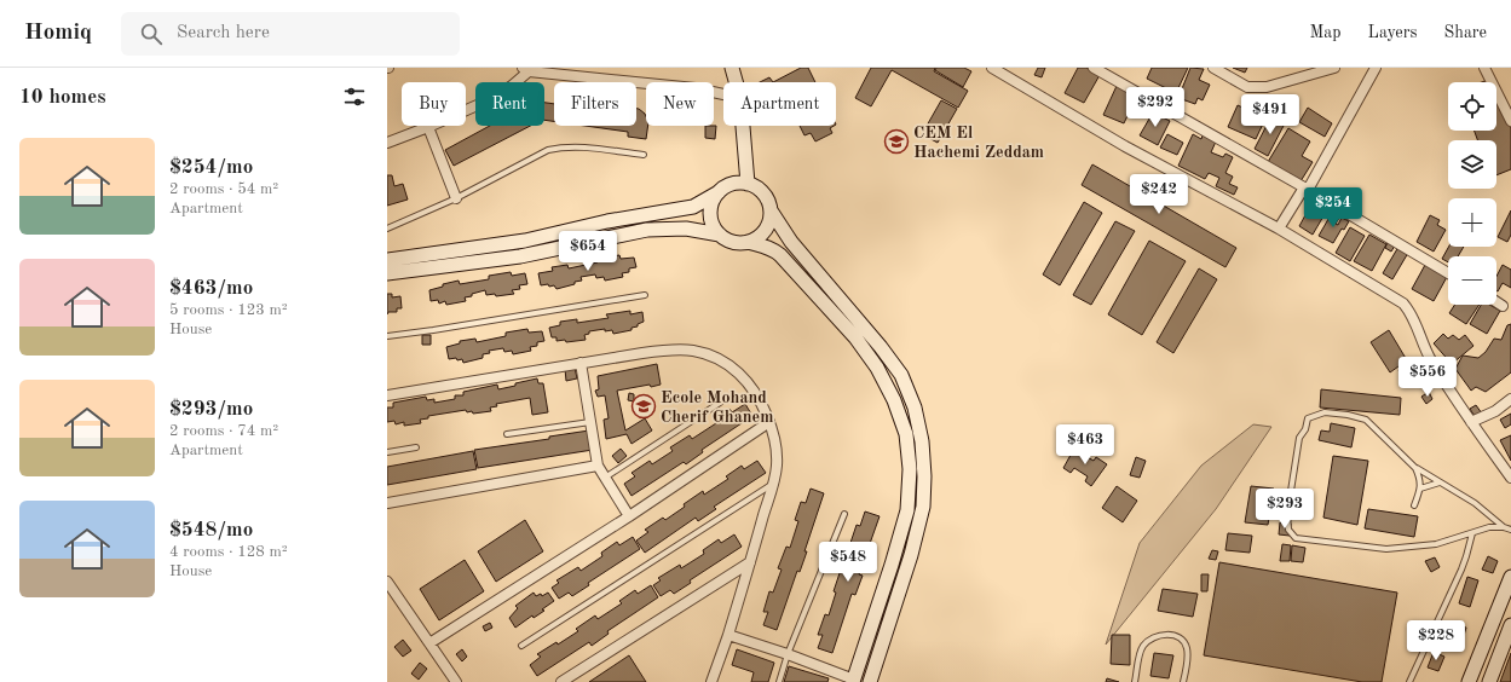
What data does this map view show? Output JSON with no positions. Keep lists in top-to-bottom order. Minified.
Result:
{"places":{"school or university":["CEM El Hachemi Zeddam","Ecole Mohand Cherif Ghanem"]},"page":{"header":"Homiq","search":"Search here","nav":["Map","Layers","Share"],"heading":"10 homes","map_buttons":["+","−"],"chip":["Buy","Rent","Filters","New","Apartment"],"price":["$292","$491","$242","$254","$654","$556","$463","$293","$548","$228"],"list":[{"name":"$254/mo","note":"2 rooms · 54 m² · Apartment"},{"name":"$463/mo","note":"5 rooms · 123 m² · House"},{"name":"$293/mo","note":"2 rooms · 74 m² · Apartment"},{"name":"$548/mo","note":"4 rooms · 128 m² · House"}]}}
